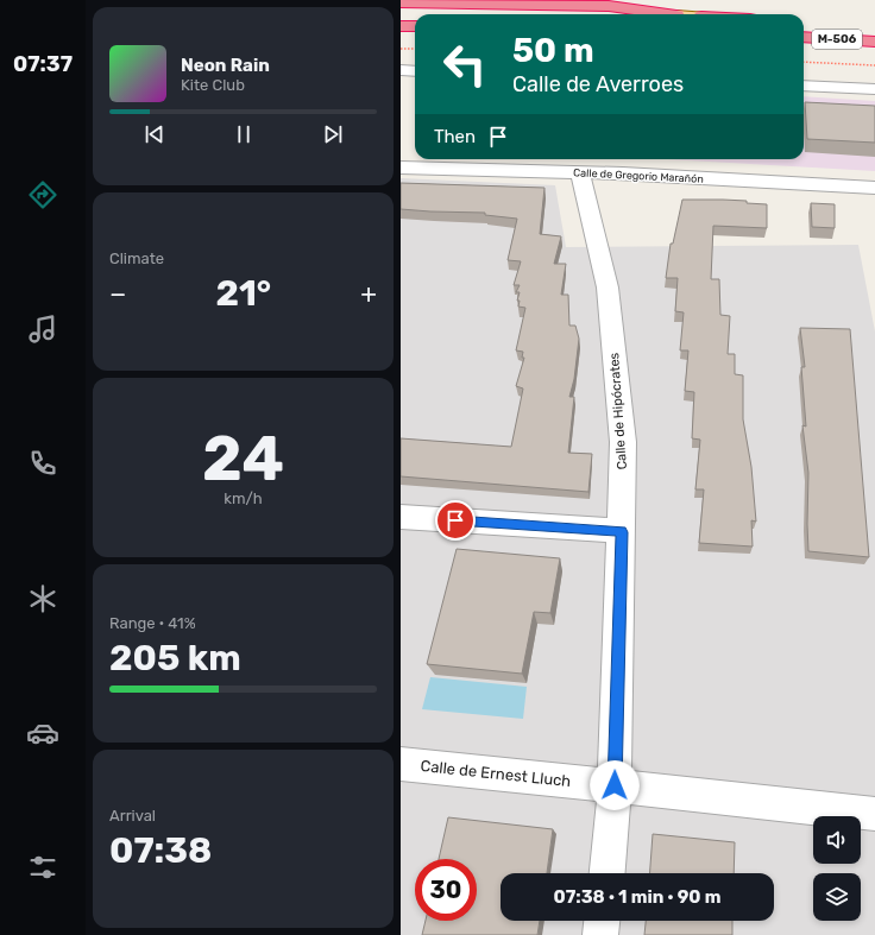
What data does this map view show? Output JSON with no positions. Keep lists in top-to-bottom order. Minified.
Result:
{"streets":{"highway":["M-506"],"street":["Calle de Gregorio Marañón","Calle de Hipócrates","Calle de Ernest Lluch"]},"crossings":[["Calle de Gregorio Marañón","Calle de Hipócrates"],["Calle de Hipócrates","Calle de Ernest Lluch"]],"page":{"tabs":"07:37","turn":["50 m","Calle de Averroes"],"song":["Neon Rain","Kite Club"],"then":"Then","tile":["Climate",["24","km/h"],["Range · 41%","205 km"],["Arrival","07:38"]],"heat":["−","21°","+"],"limit":"30","trip":"07:38 · 1 min · 90 m"}}
